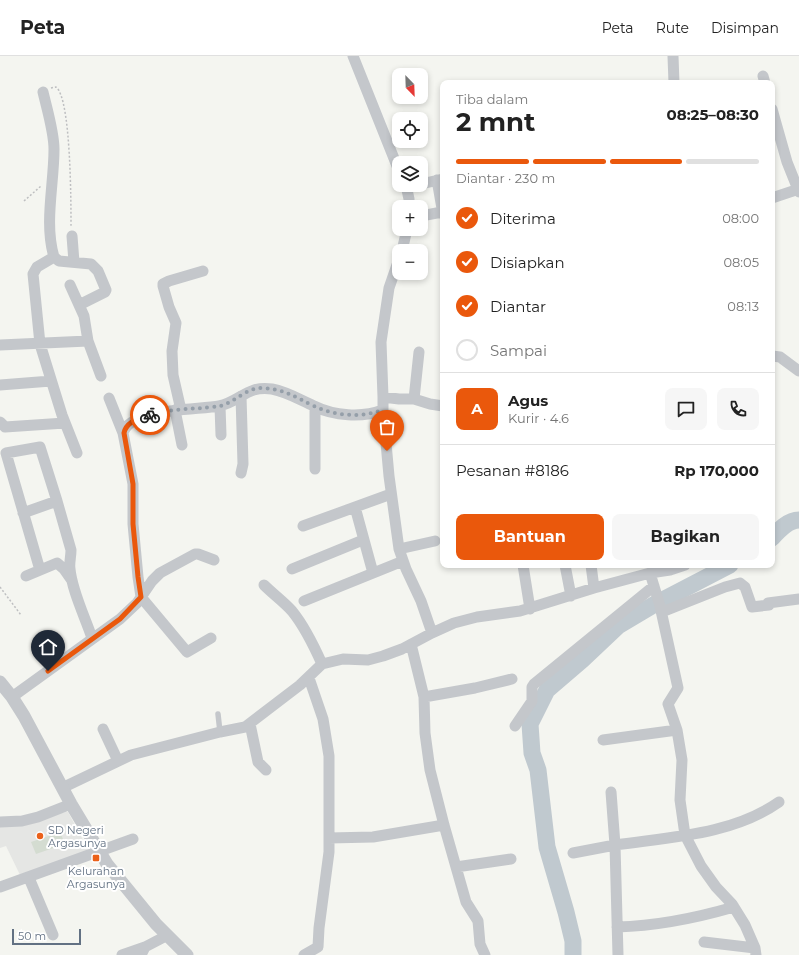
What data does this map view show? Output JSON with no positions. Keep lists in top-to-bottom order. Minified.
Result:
{"places":{"other":["SD Negeri Argasunya"],"transit":["Kelurahan Argasunya"]},"scale_bar":"50 m","north":"bottom right","page":{"header":"Peta","nav":["Peta","Rute","Disimpan"],"map_buttons":["+","−"],"heading":["2 mnt","Tiba dalam","08:25–08:30"],"panel":["Agus","Kurir · 4.6","Pesanan #8186","Rp 170,000"],"bar":"Diantar · 230 m","list":[["Diterima","08:00"],["Disiapkan","08:05"],["Diantar","08:13"],"Sampai"],"round":"A","buttons":["Bantuan","Bagikan"],"scale":"50 m"}}
